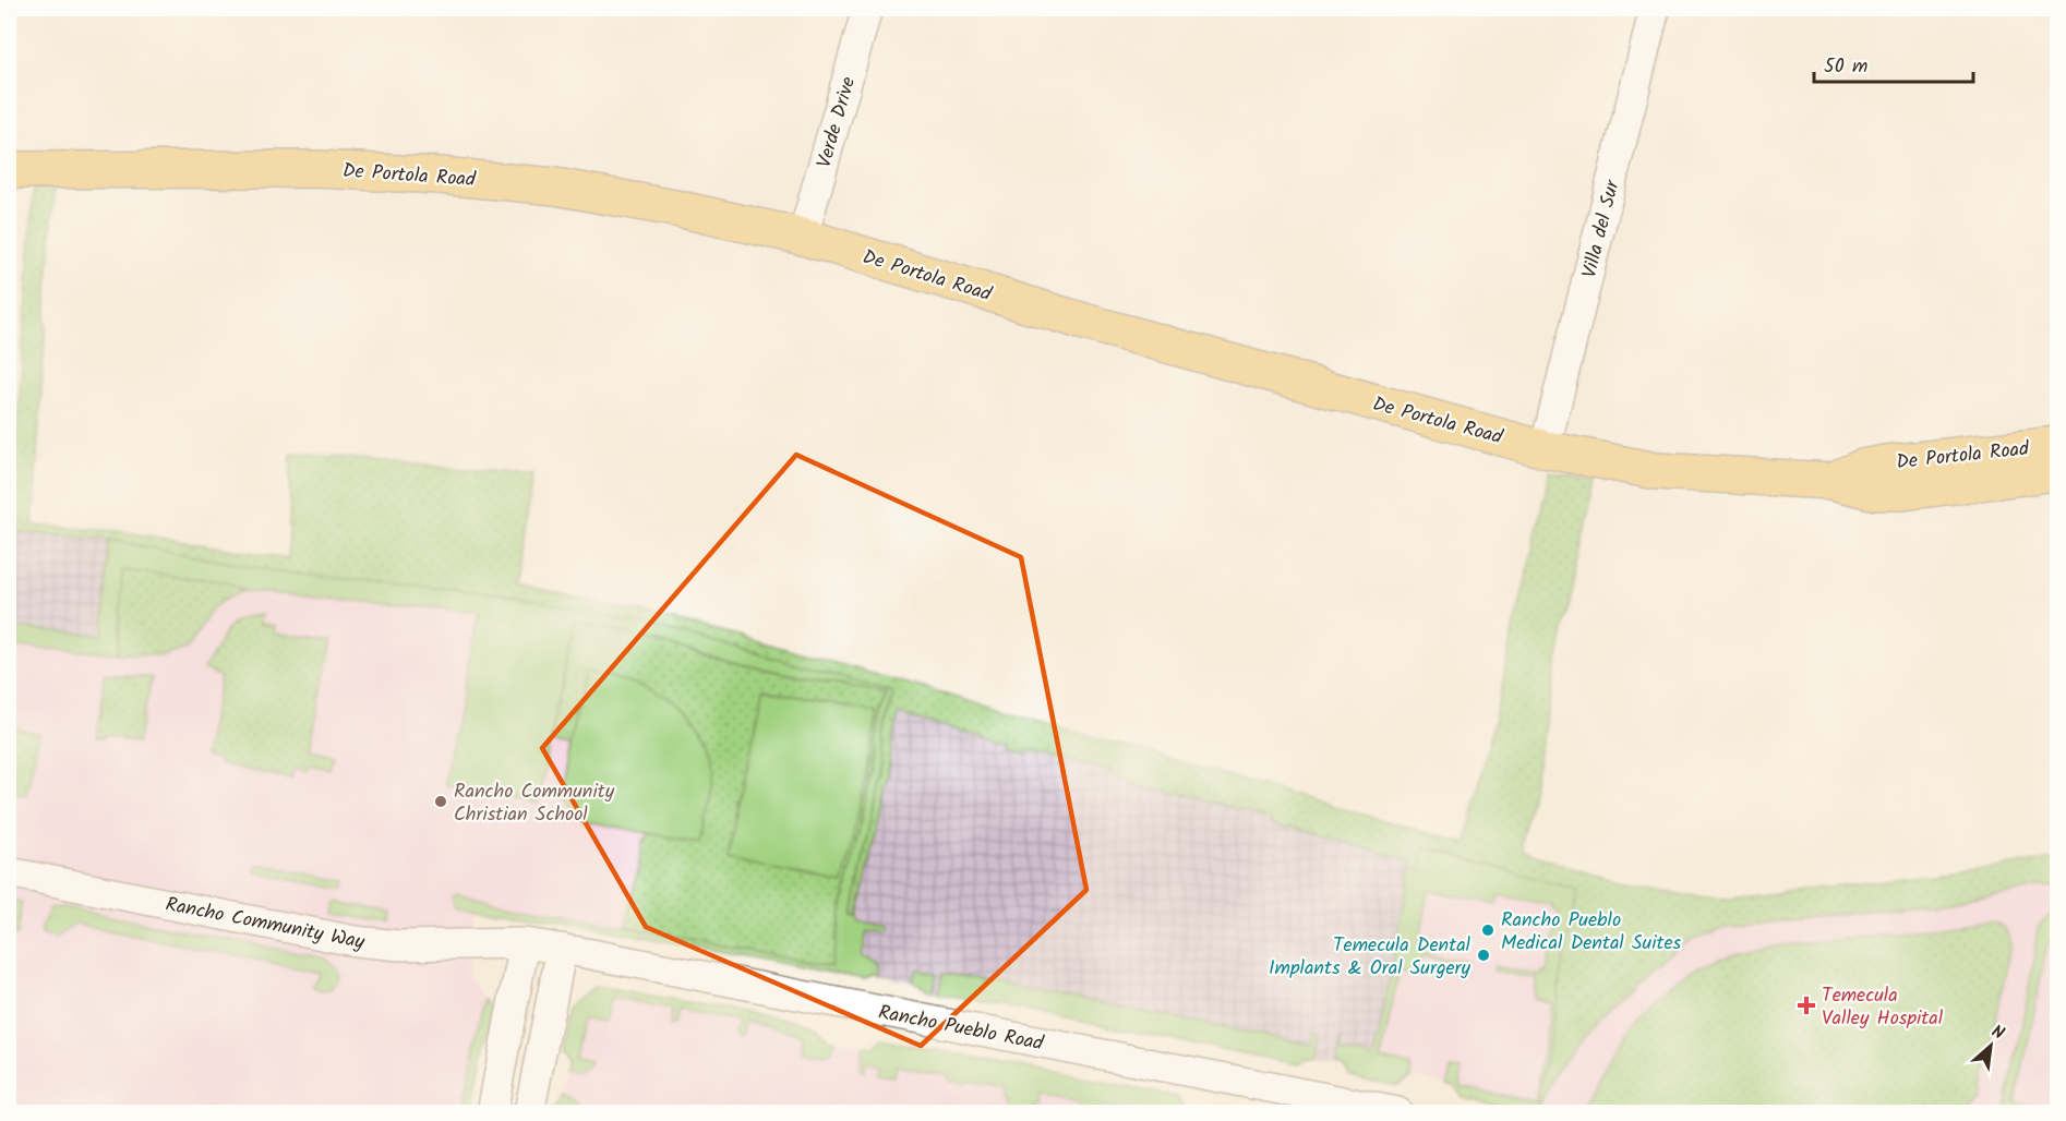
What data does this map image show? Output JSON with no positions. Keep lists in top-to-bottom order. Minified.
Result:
{"streets":{"main road":["De Portola Road"],"street":["Verde Drive","Villa del Sur","Rancho Community Way","Rancho Pueblo Road"]},"crossings":[["Verde Drive","De Portola Road"],["De Portola Road","Villa del Sur"],["Rancho Community Way","Rancho Pueblo Road"]],"places":{"other":["Rancho Community Christian School","Rancho Pueblo Medical Dental Suites","Temecula Dental Implants & Oral Surgery"],"health":["Temecula Valley Hospital"]},"scale_bar":"50 m","north":"top right"}
